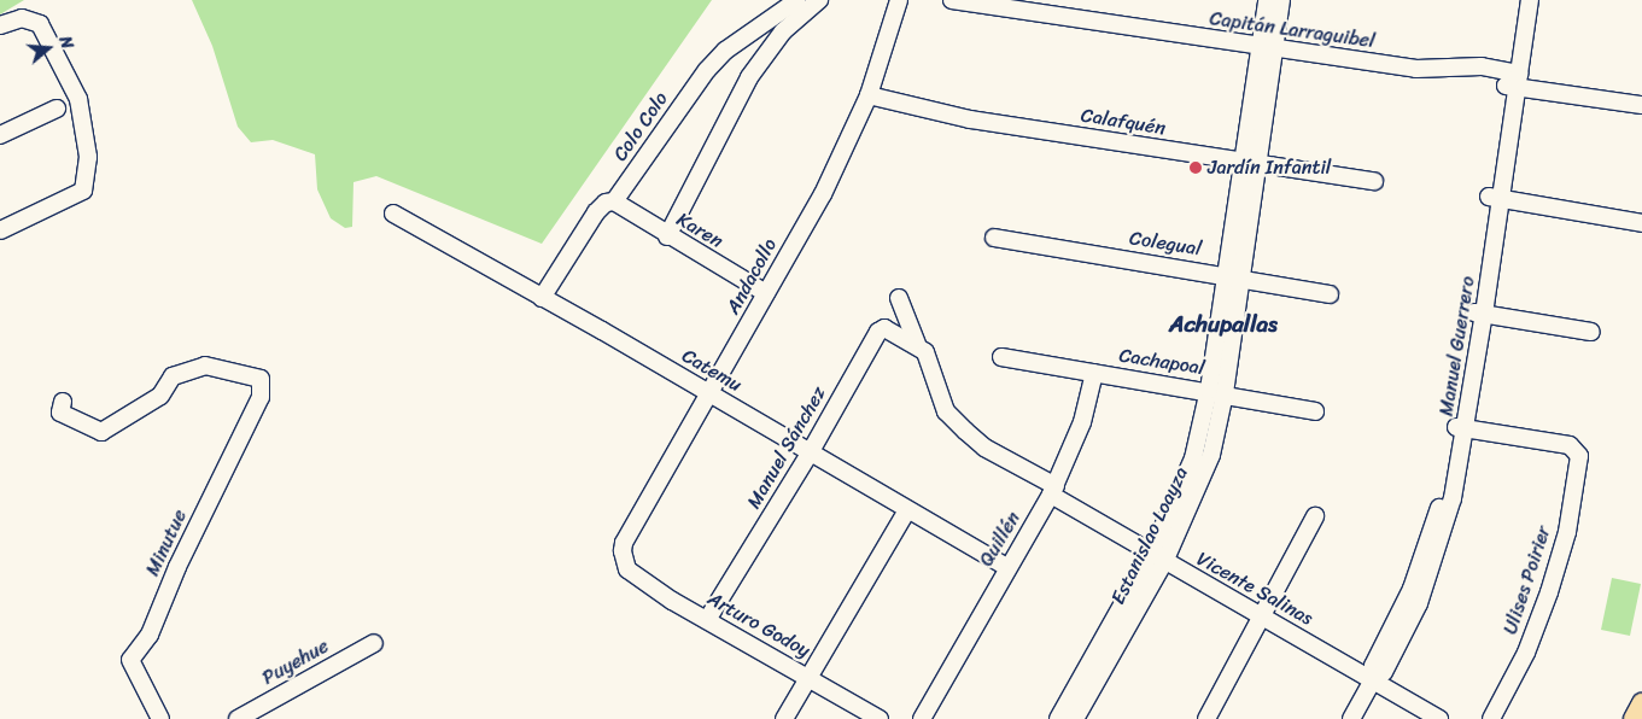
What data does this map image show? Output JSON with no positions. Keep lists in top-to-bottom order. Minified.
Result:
{"streets":{"street":["Capitán Larraguibel","Calafquén","Colo Colo","Karen","Colegual","Andacollo","Manuel Guerrero","Cachapoal","Catemu","Manuel Sánchez","Estanislao Loayza","Quillén","Minutue","Ulises Poirier","Vicente Salinas","Arturo Godoy","Puyehue"]},"crossings":[["Capitán Larraguibel","Manuel Guerrero"],["Capitán Larraguibel","Estanislao Loayza"],["Calafquén","Andacollo"],["Calafquén","Estanislao Loayza"],["Colo Colo","Karen"],["Colo Colo","Catemu"],["Karen","Andacollo"],["Colegual","Estanislao Loayza"],["Andacollo","Catemu"],["Andacollo","Arturo Godoy"],["Manuel Guerrero","Ulises Poirier"],["Manuel Guerrero","Vicente Salinas"],["Cachapoal","Estanislao Loayza"],["Cachapoal","Quillén"],["Catemu","Manuel Sánchez"],["Catemu","Quillén"],["Manuel Sánchez","Vicente Salinas"],["Manuel Sánchez","Arturo Godoy"],["Estanislao Loayza","Vicente Salinas"],["Quillén","Vicente Salinas"]],"districts":["Achupallas"],"places":["Jardín Infantil"],"north":"right"}
